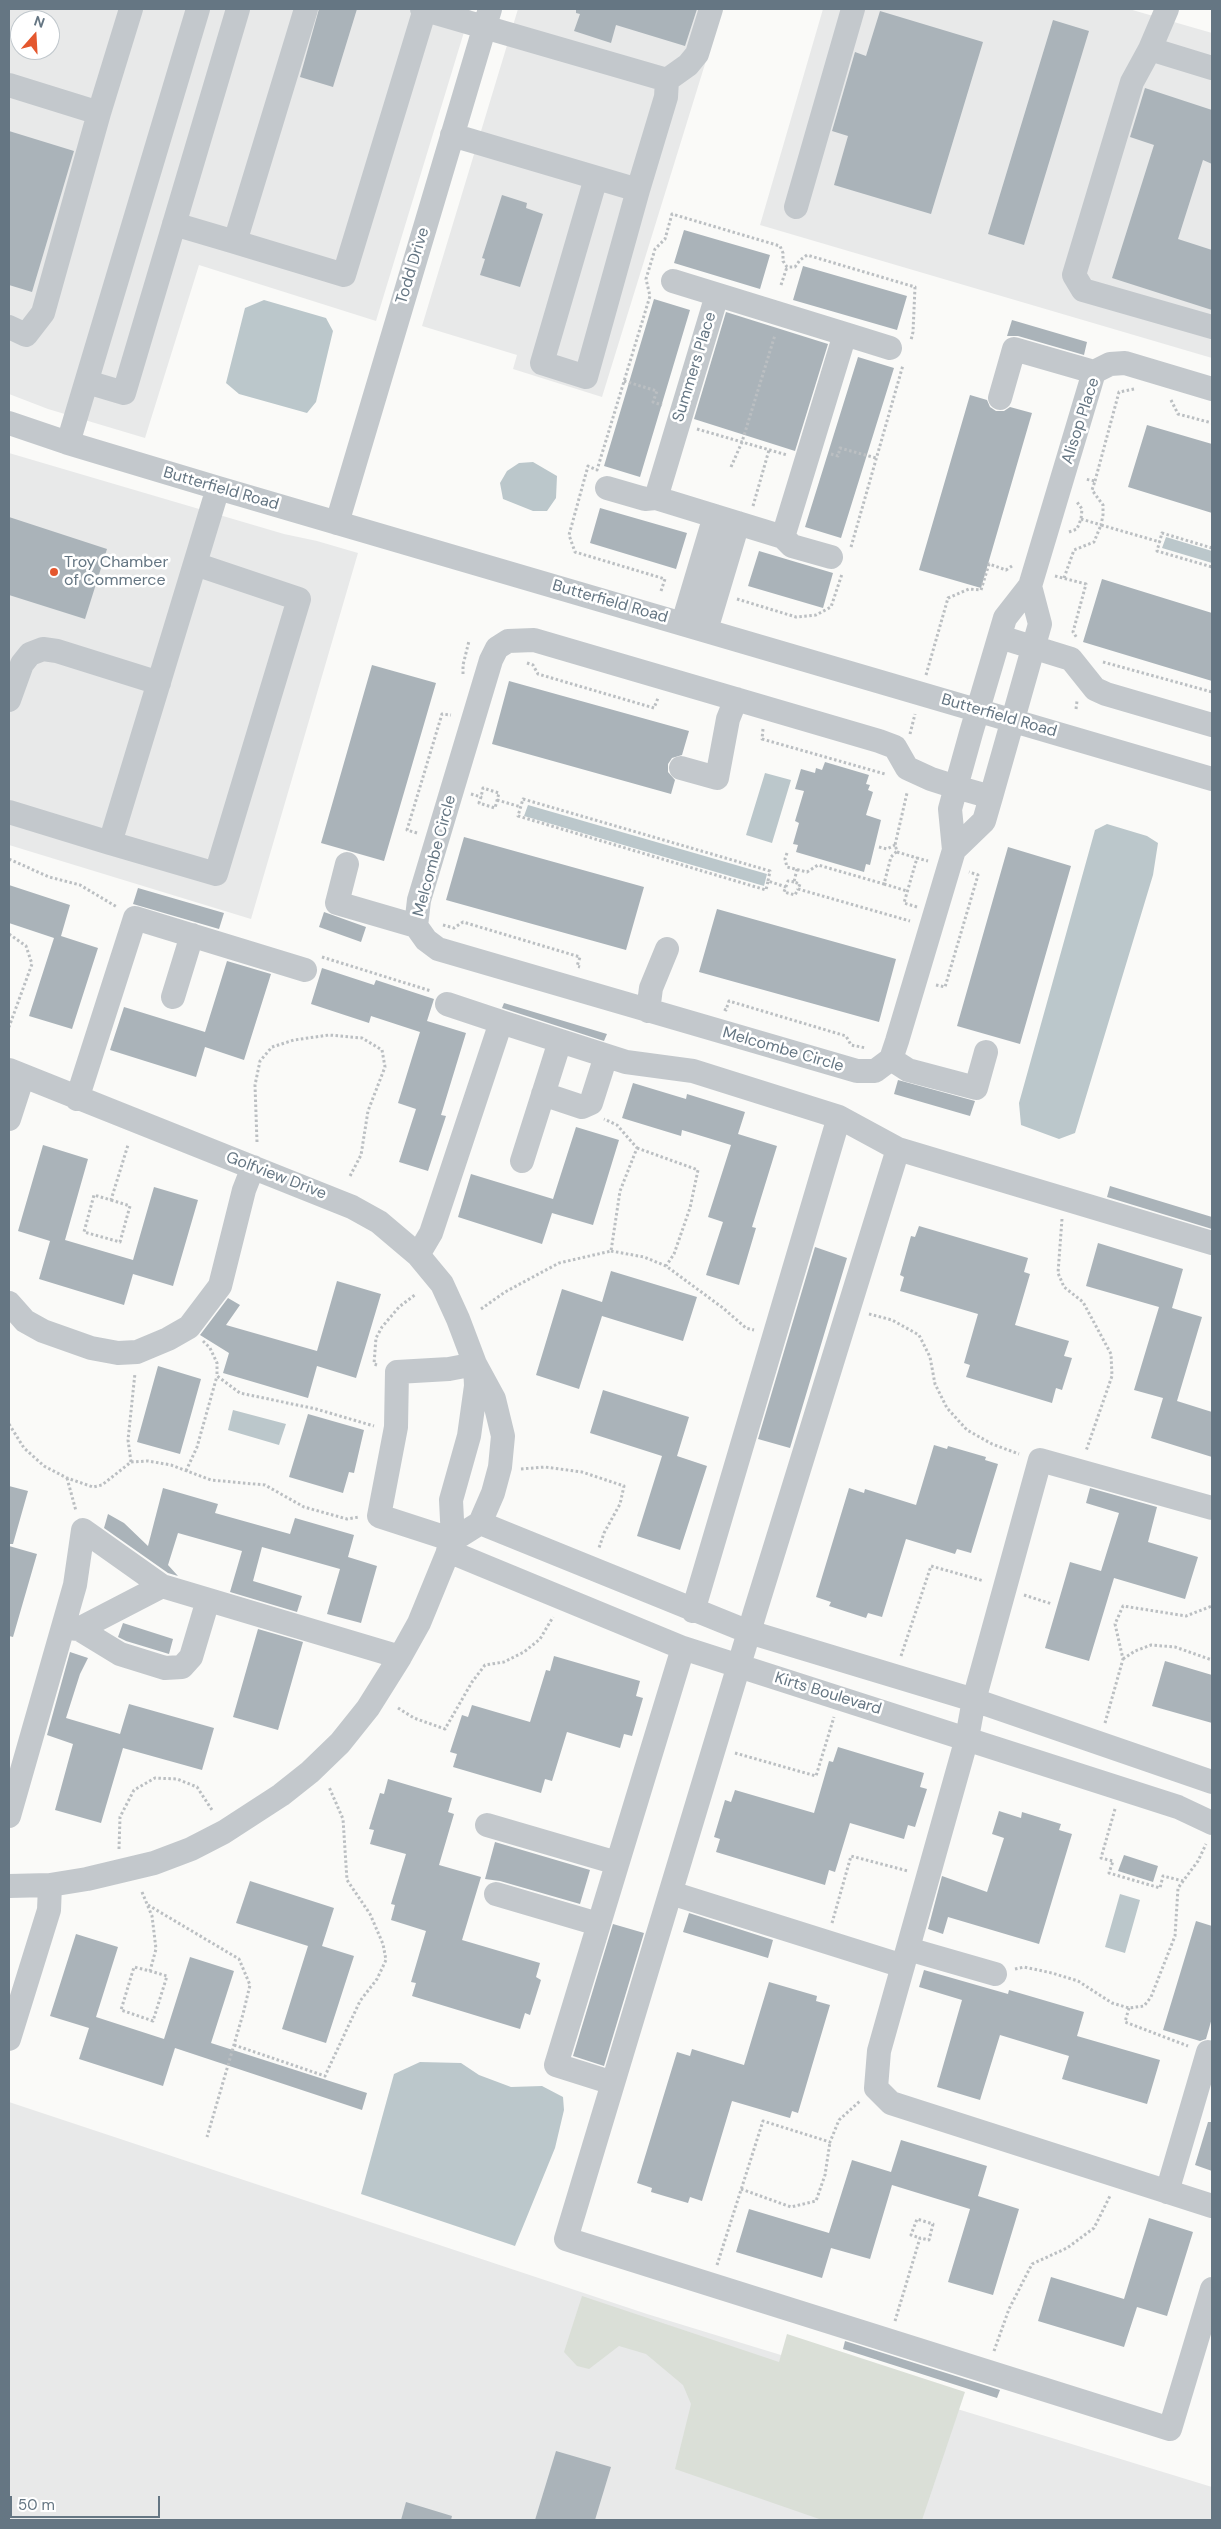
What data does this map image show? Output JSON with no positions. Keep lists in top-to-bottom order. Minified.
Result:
{"streets":{"street":["Todd Drive","Summers Place","Alisop Place","Butterfield Road","Melcombe Circle","Golfview Drive","Kirts Boulevard"]},"crossings":[["Todd Drive","Butterfield Road"],["Alisop Place","Butterfield Road"],["Golfview Drive","Kirts Boulevard"]],"places":["Troy Chamber of Commerce"],"scale_bar":"50 m","north":"top"}
